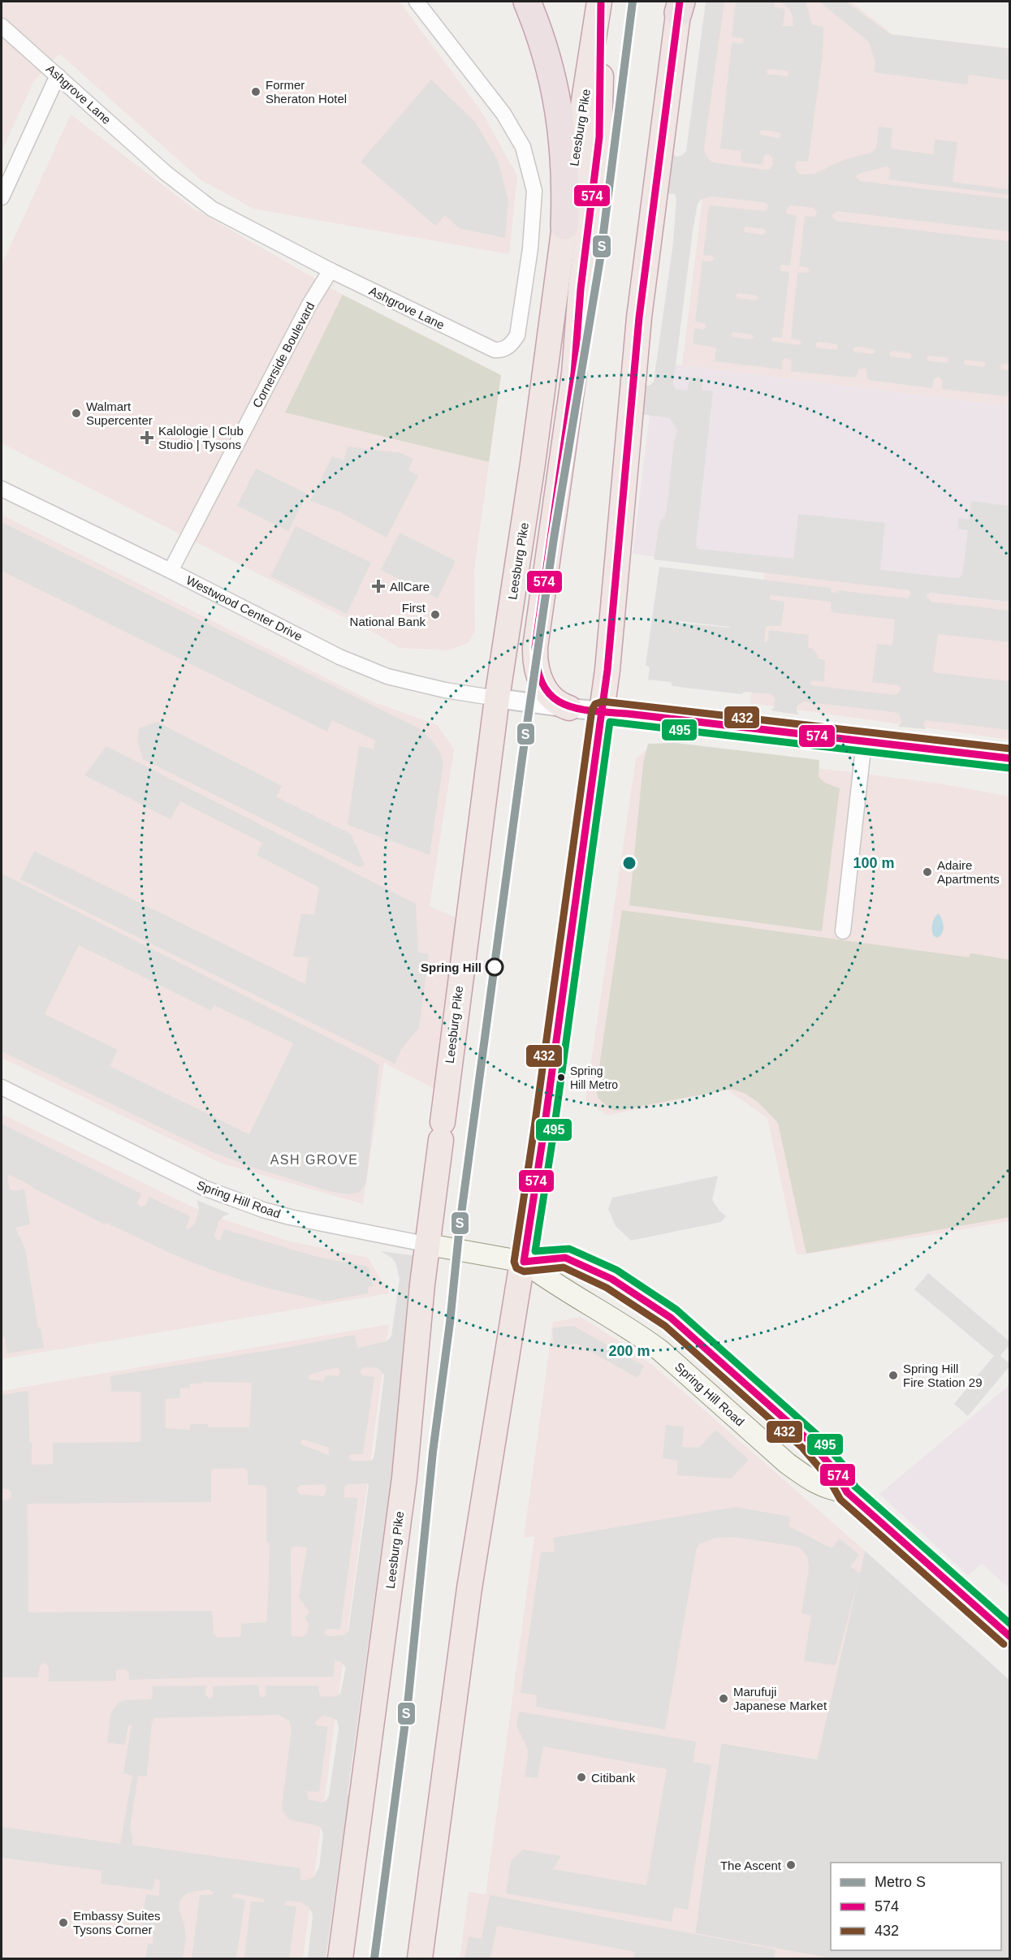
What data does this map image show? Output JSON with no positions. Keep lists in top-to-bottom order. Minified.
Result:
{"streets":{"highway":["Leesburg Pike"],"main road":["Spring Hill Road"],"street":["Ashgrove Lane","Cornerside Boulevard","Westwood Center Drive"]},"crossings":[["Ashgrove Lane","Cornerside Boulevard"],["Leesburg Pike","Westwood Center Drive"],["Leesburg Pike","Spring Hill Road"],["Cornerside Boulevard","Westwood Center Drive"]],"districts":["ASH GROVE"],"places":{"other":["Former Sheraton Hotel","Walmart Supercenter","First National Bank","Adaire Apartments","Spring Hill","Spring Hill Metro","Spring Hill Fire Station 29","Marufuji Japanese Market","Citibank","The Ascent","Embassy Suites Tysons Corner"],"health":["Kalologie | Club Studio | Tysons","AllCare"]},"lines":["metro line S","transit line 574","transit line 432","transit line 495"],"legend":["Metro S","574","432"],"rings":["100 m","200 m"]}
